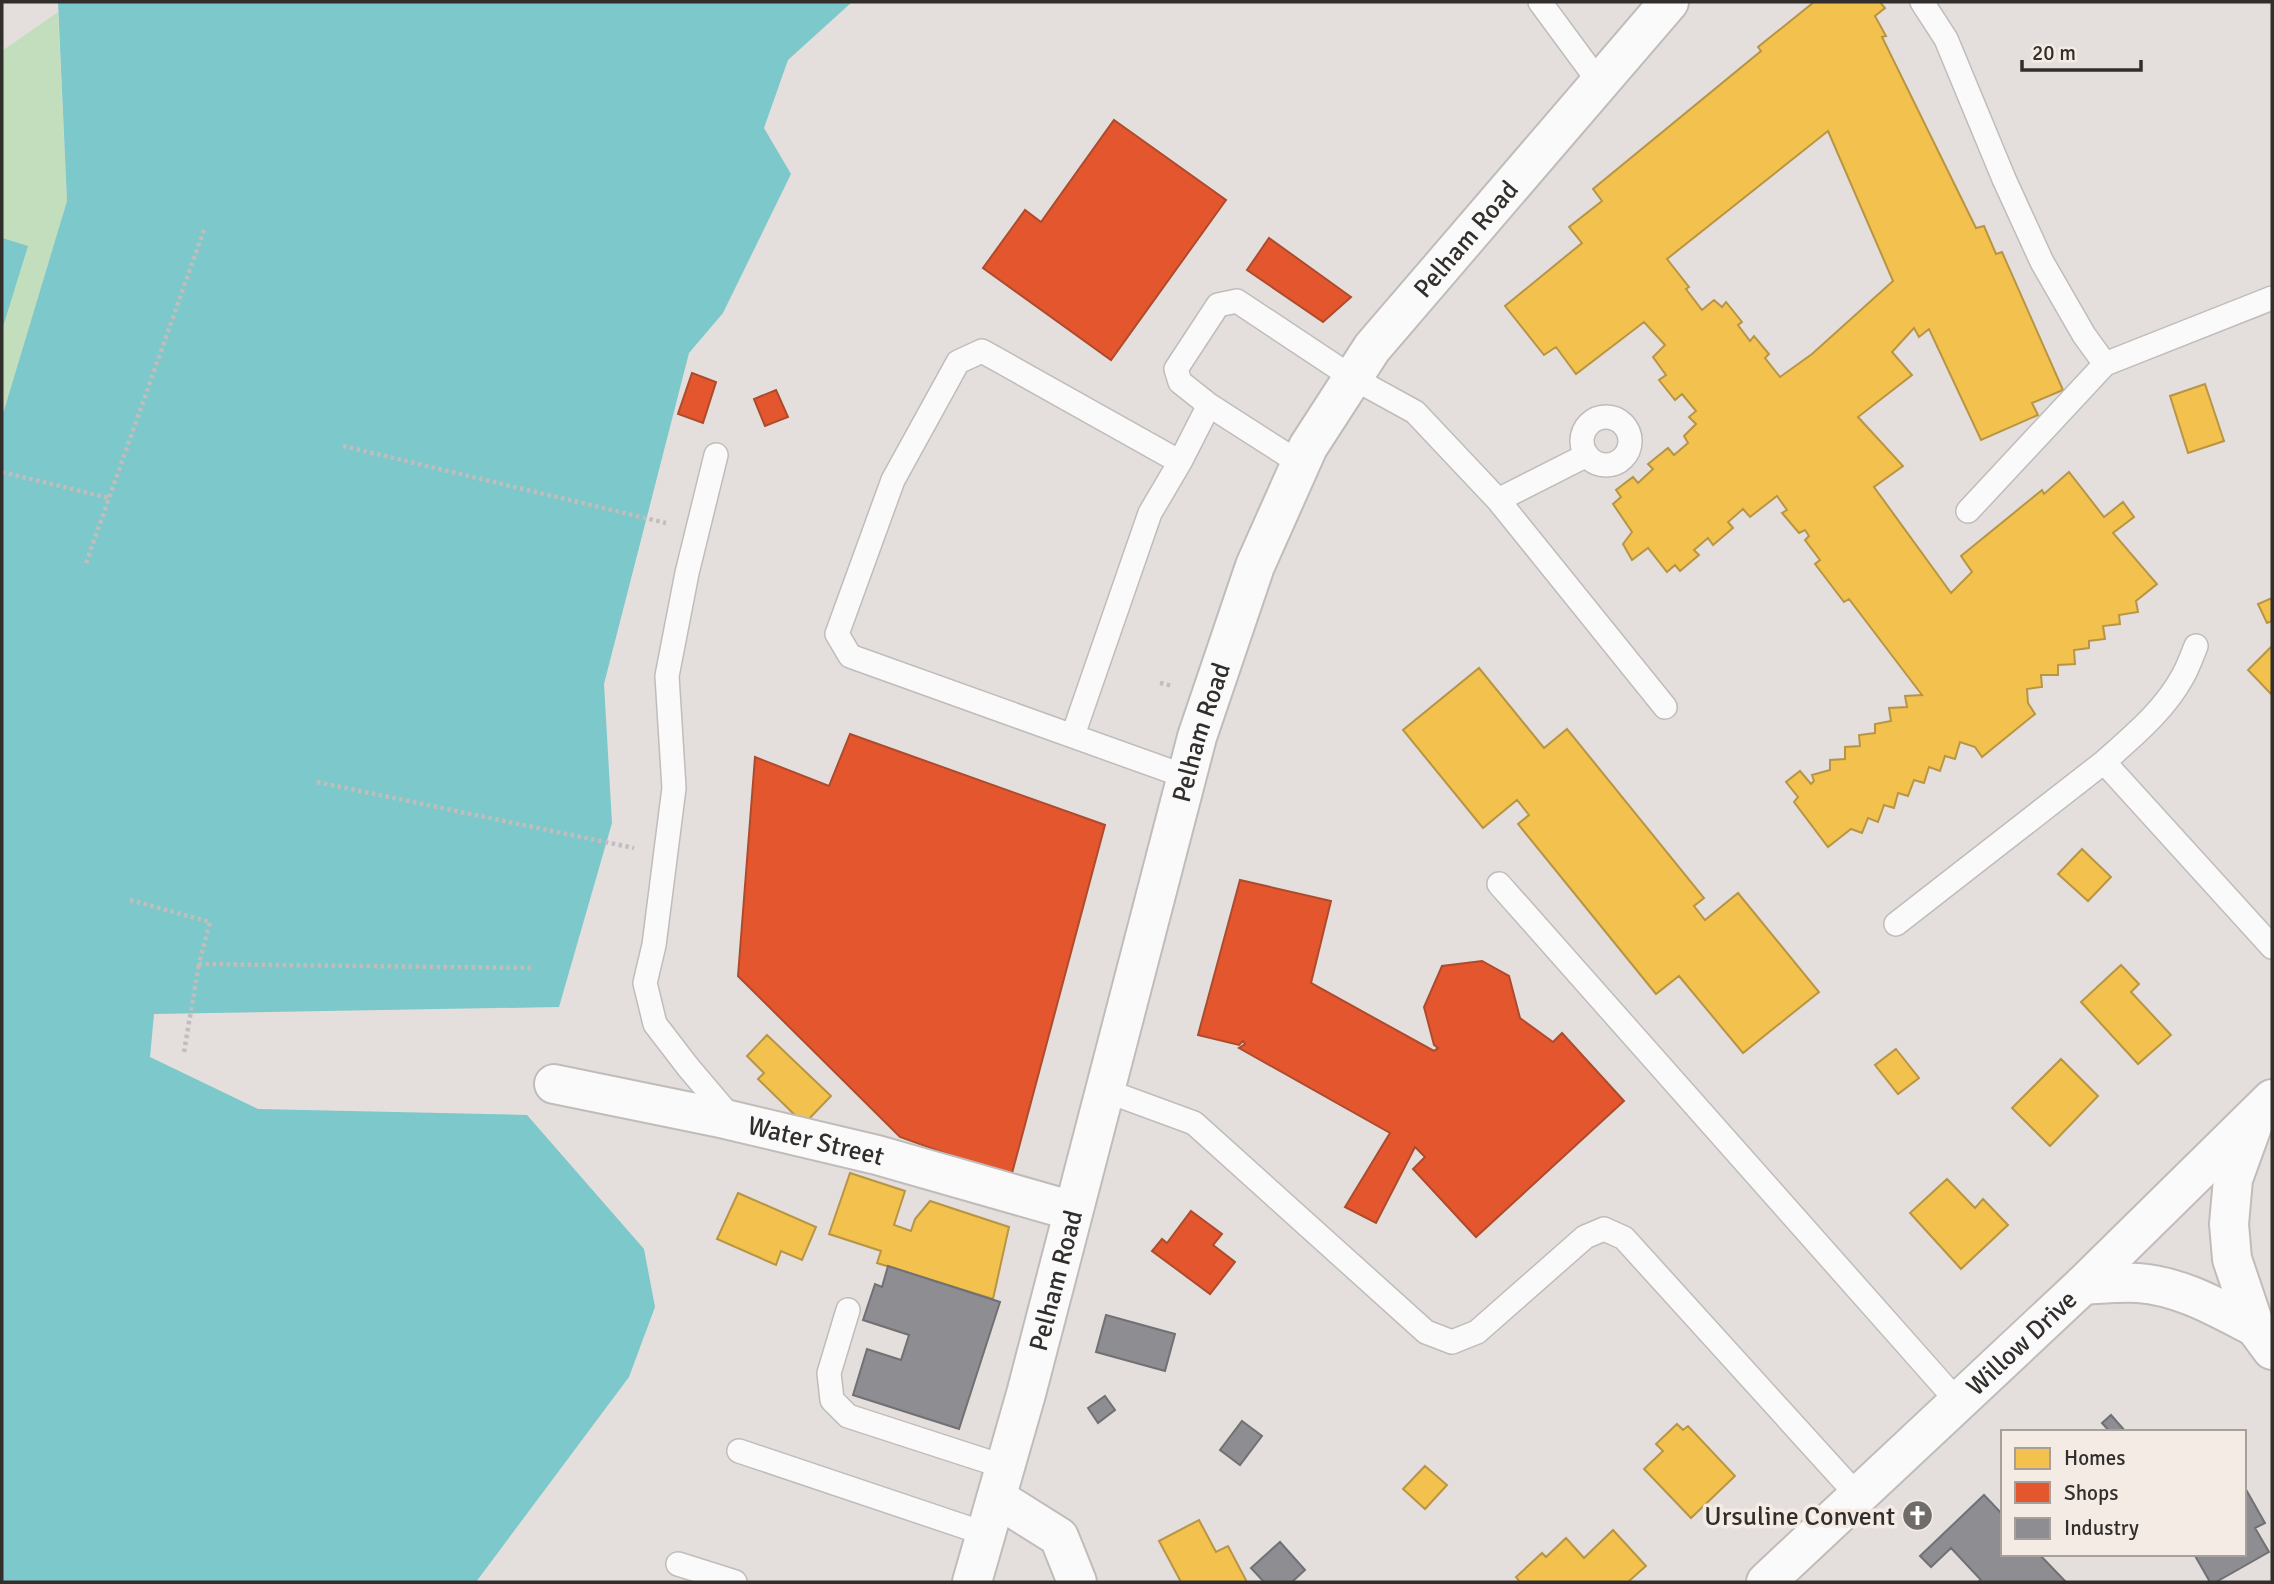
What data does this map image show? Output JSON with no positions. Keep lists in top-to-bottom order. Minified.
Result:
{"streets":{"main road":["Pelham Road","Water Street","Willow Drive"]},"crossings":[["Pelham Road","Water Street"]],"places":{"church":["Ursuline Convent"]},"legend":["Homes","Shops","Industry"],"scale_bar":"20 m"}
